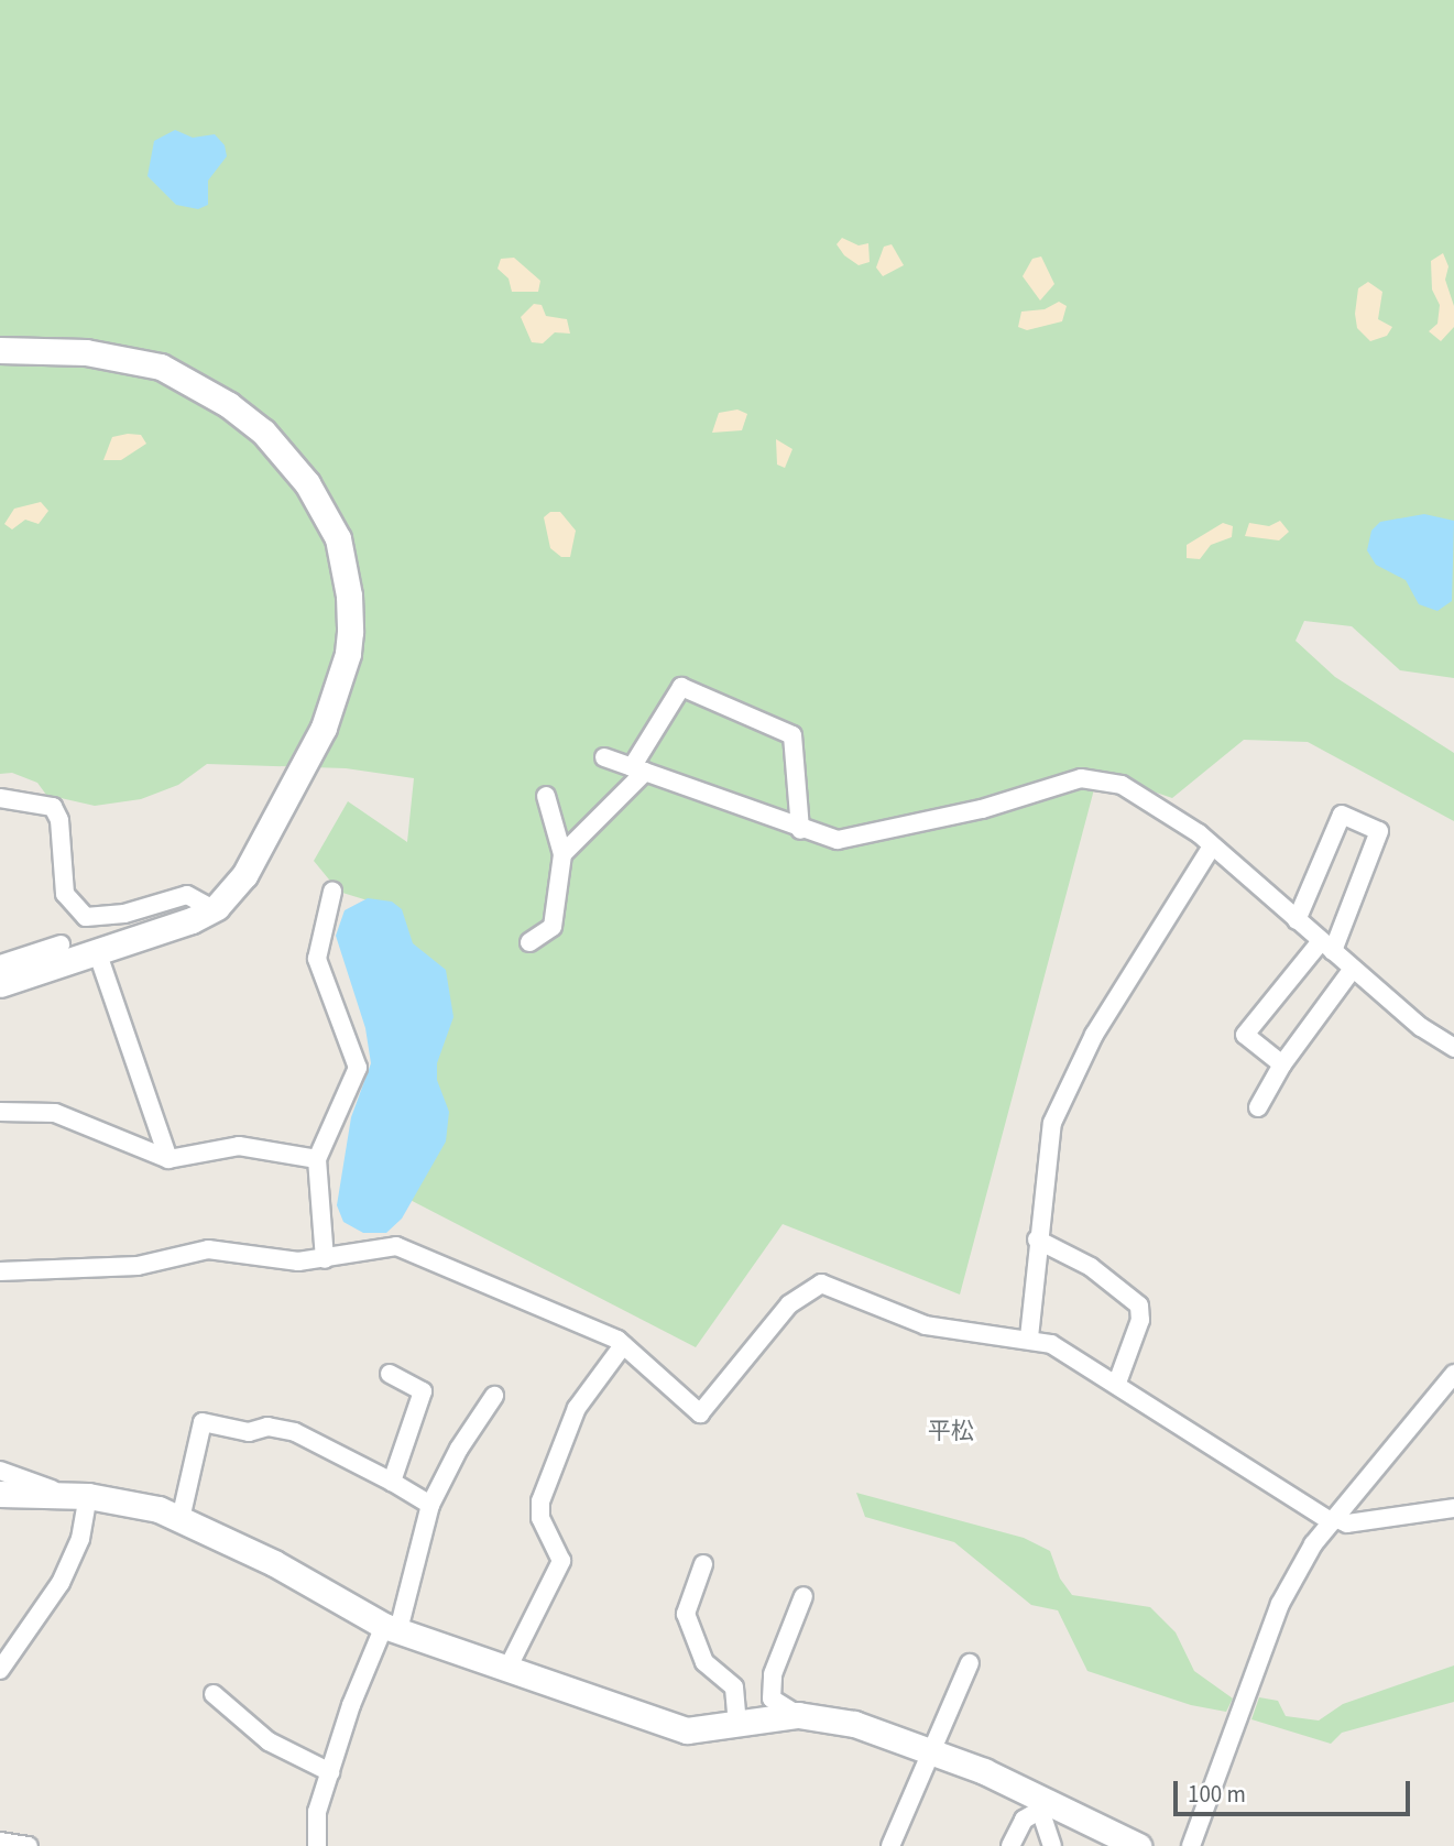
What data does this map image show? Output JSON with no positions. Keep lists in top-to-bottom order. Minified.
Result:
{"districts":["平松"],"scale_bar":"100 m"}
